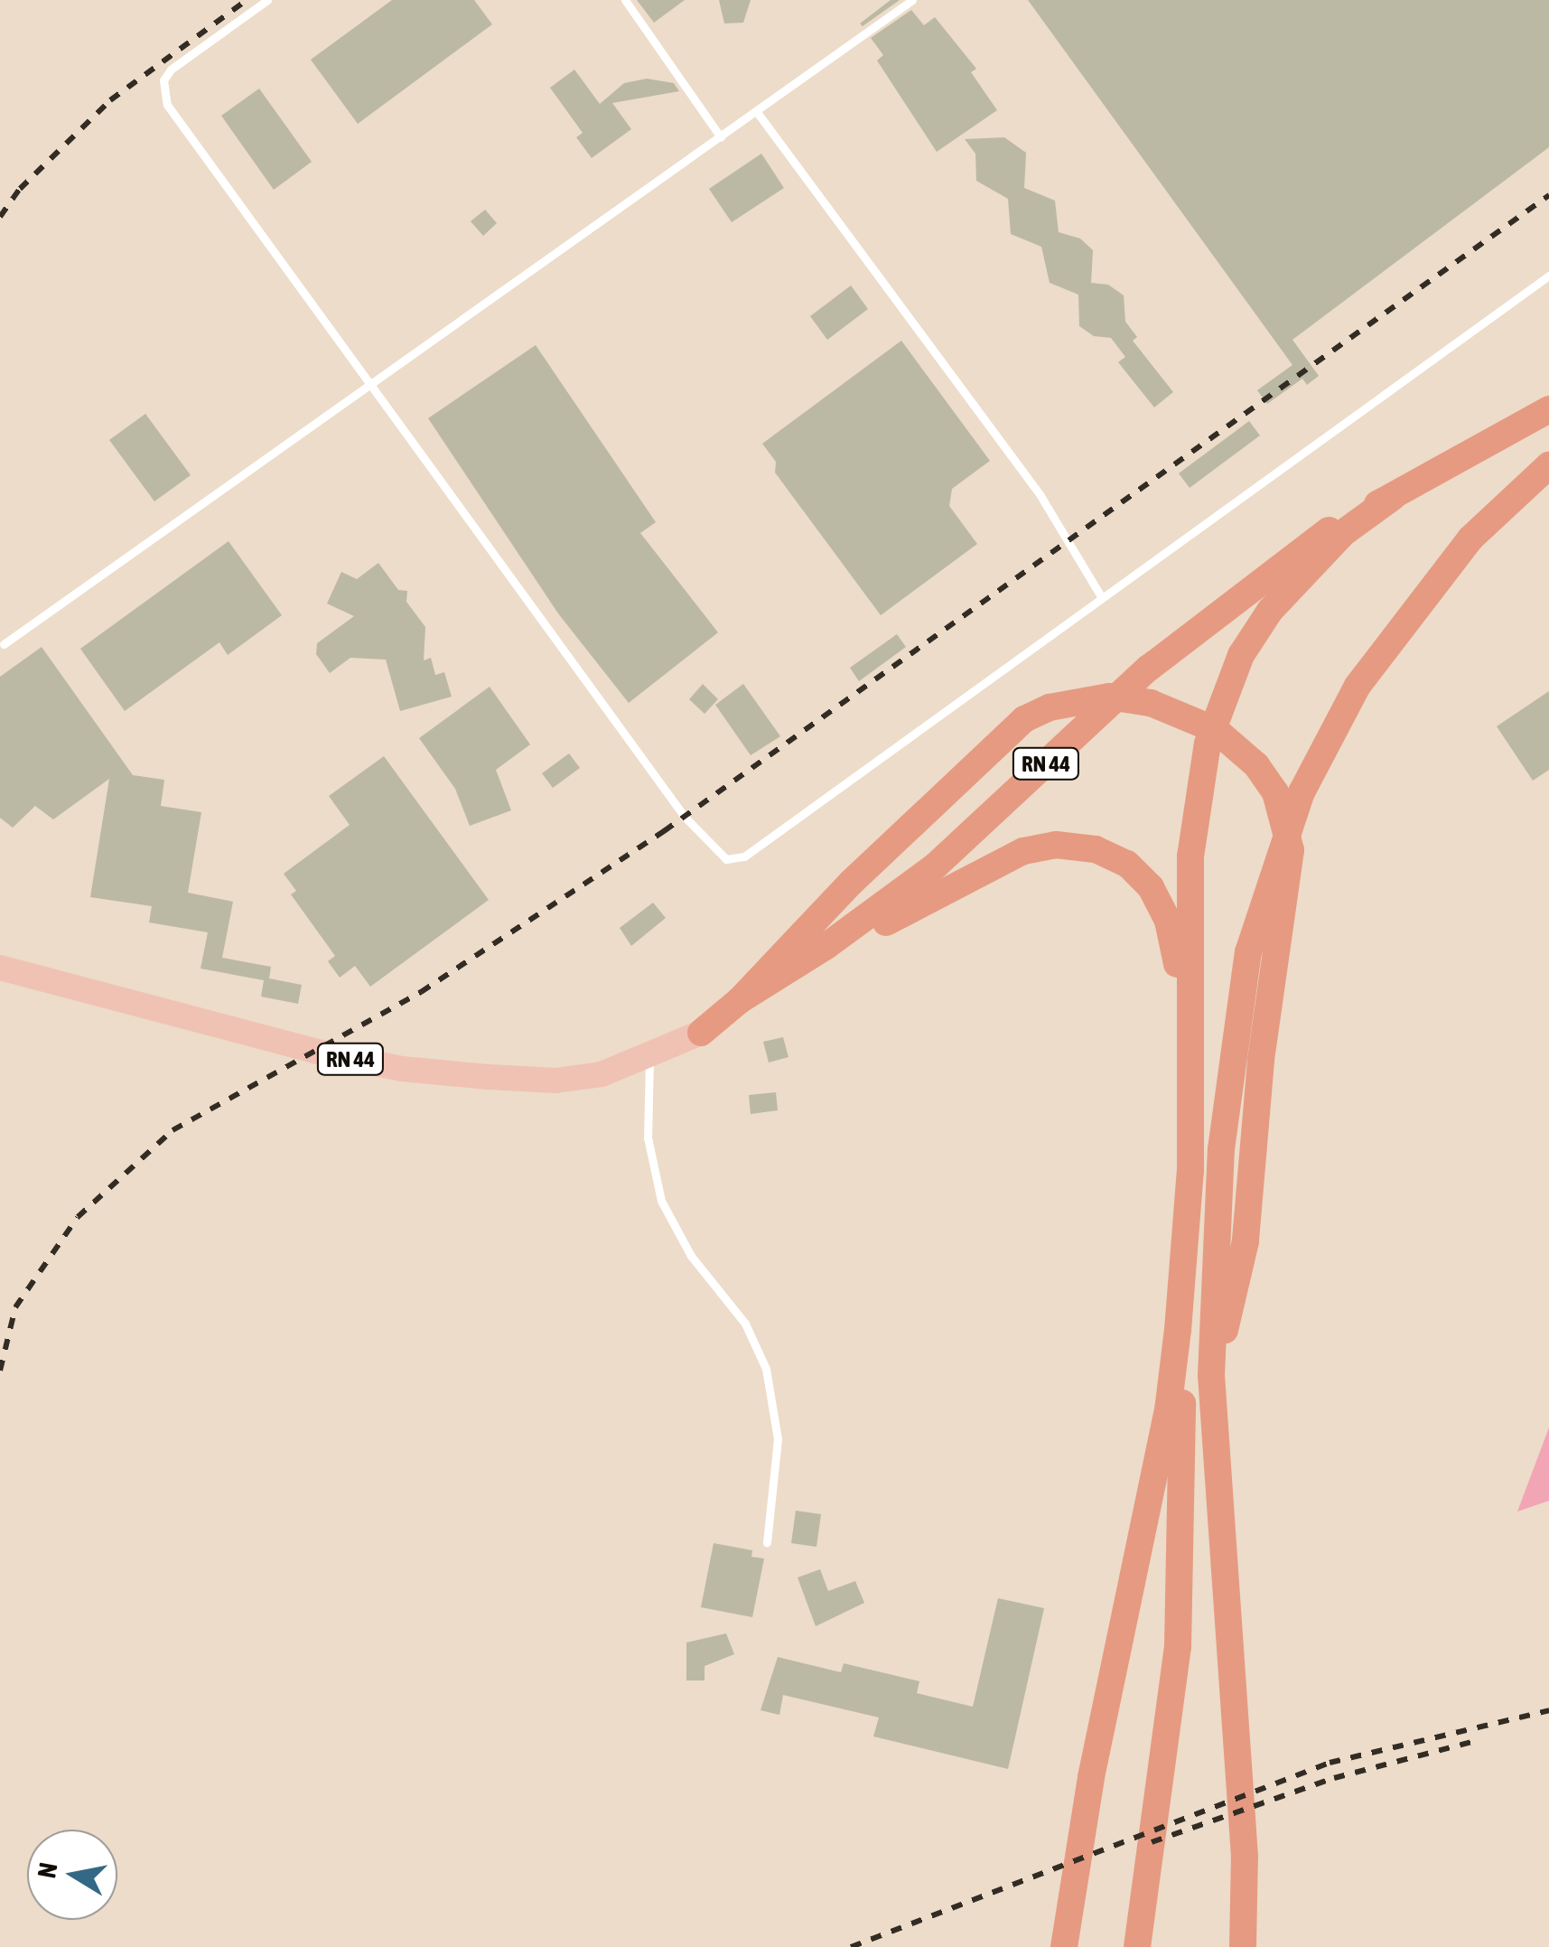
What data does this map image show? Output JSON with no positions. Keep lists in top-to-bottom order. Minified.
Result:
{"streets":{"highway":["RN 44"]},"north":"left"}
